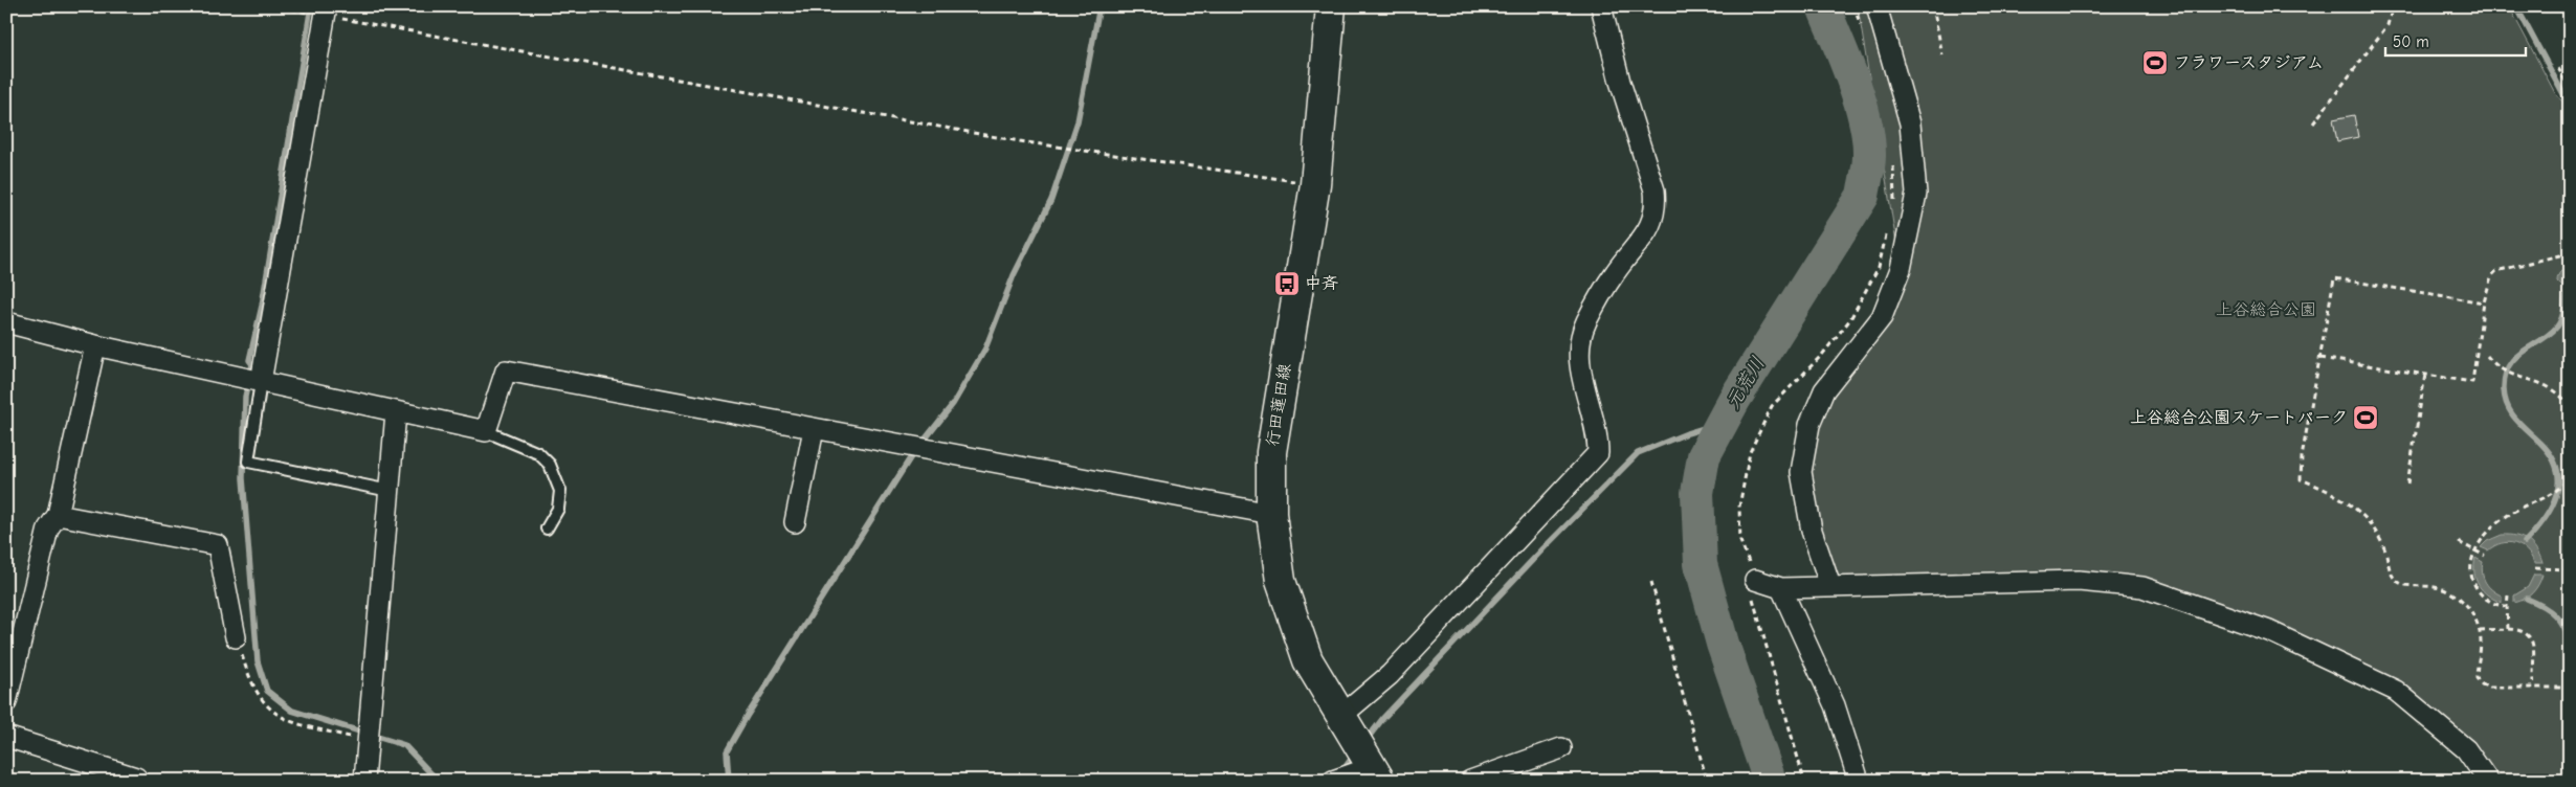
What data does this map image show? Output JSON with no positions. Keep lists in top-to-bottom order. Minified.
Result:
{"streets":{"main road":["行田蓮田線"]},"water":["元荒川"],"parks":["上谷総合公園"],"places":{"sports":["フラワースタジアム","上谷総合公園スケートパーク"],"bus stop":["中斉"]},"scale_bar":"50 m"}
